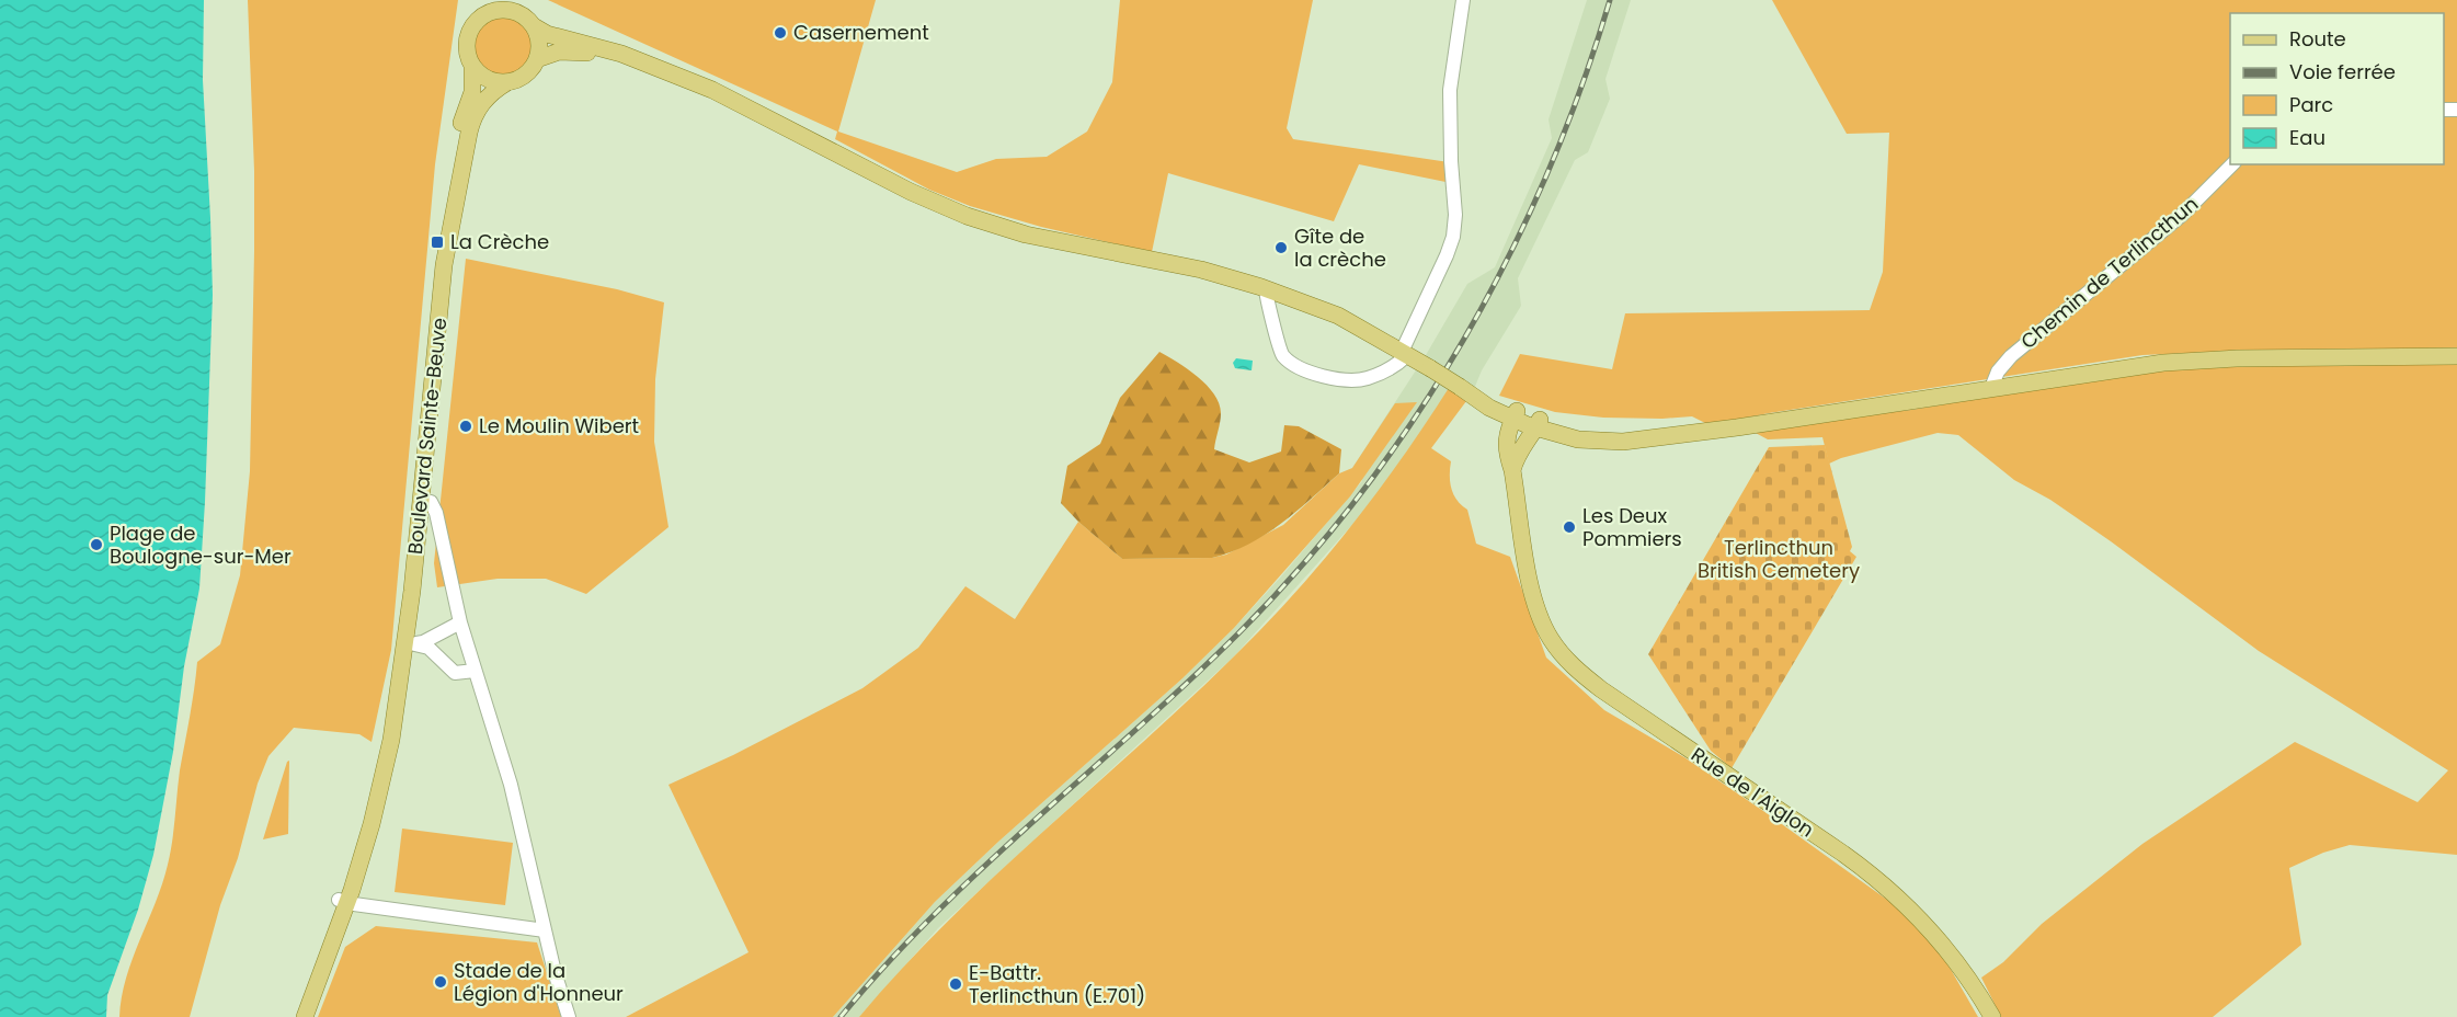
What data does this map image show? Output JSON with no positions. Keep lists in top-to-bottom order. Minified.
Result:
{"streets":{"main road":["Boulevard Sainte-Beuve","Rue de l'Aiglon"],"street":["Chemin de Terlincthun"]},"parks":["Terlincthun British Cemetery"],"places":{"other":["Casernement","Gîte de la crèche","Le Moulin Wibert","Les Deux Pommiers","Plage de Boulogne-sur-Mer","Stade de la Légion d'Honneur","E-Battr. Terlincthun (E.701)"],"transit":["La Crèche"]},"legend":["Route","Voie ferrée","Parc","Eau"]}
